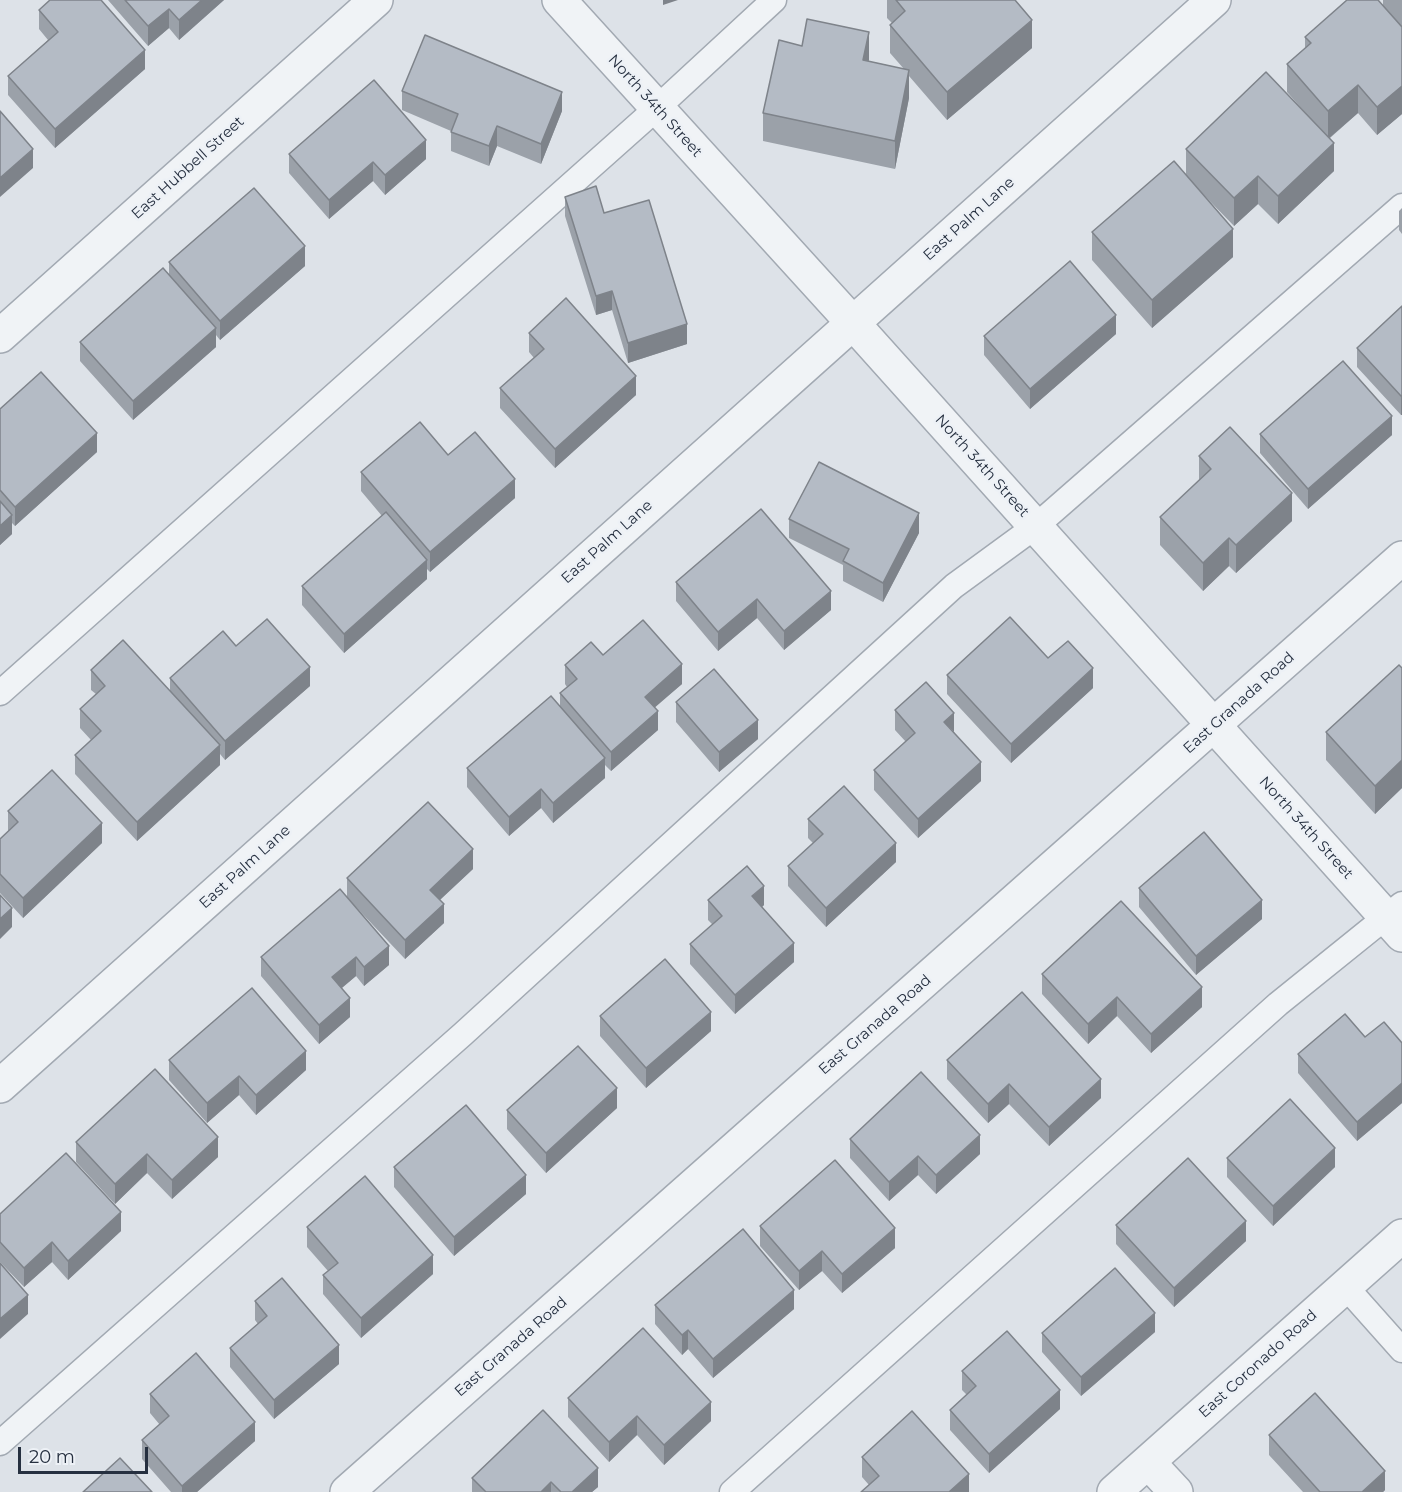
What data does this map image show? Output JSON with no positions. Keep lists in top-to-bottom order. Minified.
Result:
{"streets":{"street":["North 34th Street","East Hubbell Street","East Palm Lane","East Granada Road","East Coronado Road"]},"crossings":[["North 34th Street","East Palm Lane"],["North 34th Street","East Granada Road"]],"scale_bar":"20 m"}
